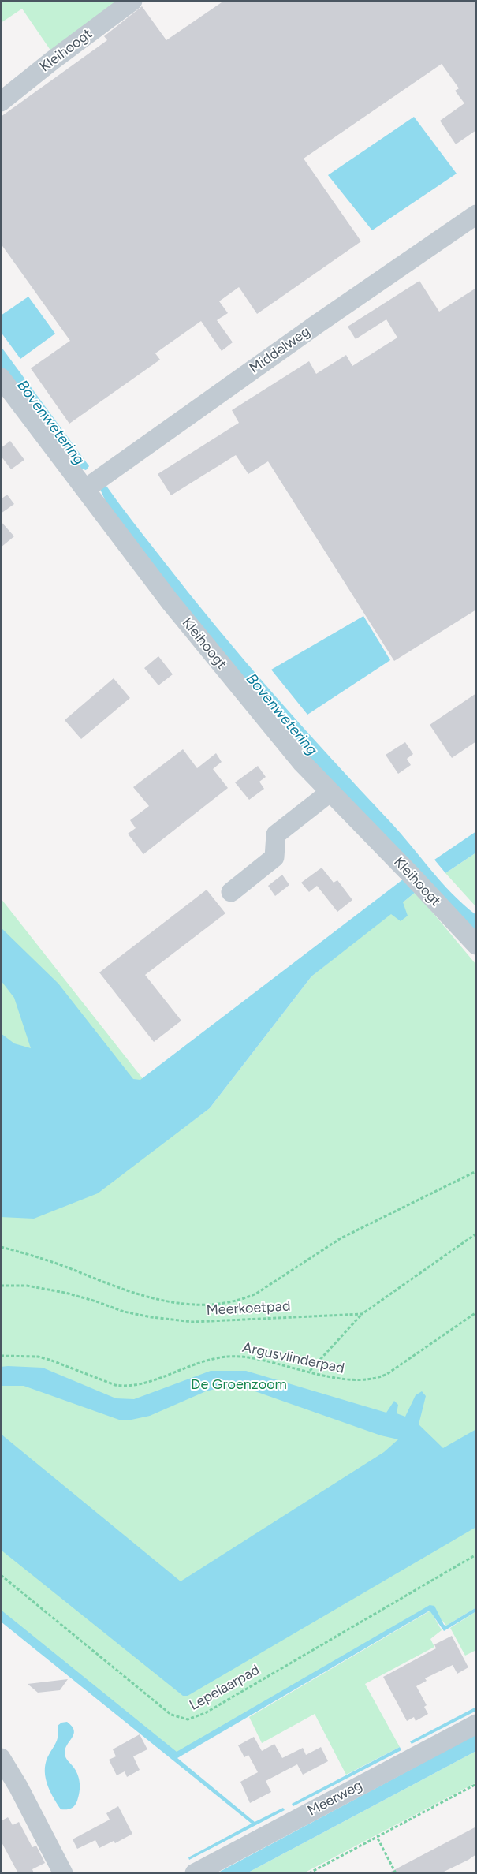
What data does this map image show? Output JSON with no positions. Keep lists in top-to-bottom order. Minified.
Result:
{"streets":{"street":["Kleihoogt","Middelweg","Meerweg"],"path":["Meerkoetpad","Argusvlinderpad","Lepelaarpad"]},"crossings":[["Kleihoogt","Middelweg"]],"water":["Bovenwetering"],"parks":["De Groenzoom"]}
